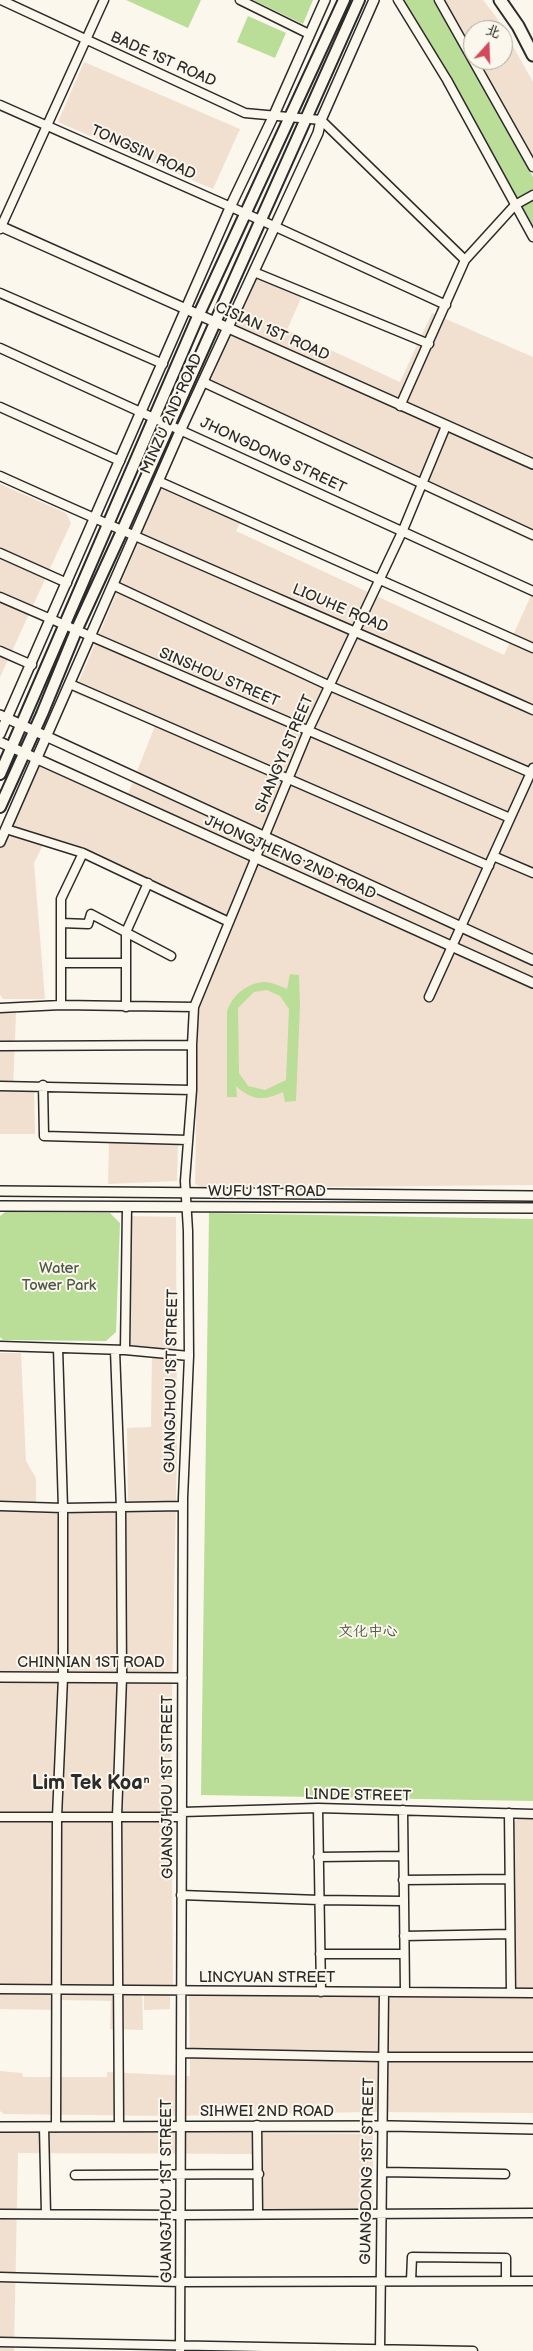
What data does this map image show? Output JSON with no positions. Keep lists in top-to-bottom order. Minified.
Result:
{"streets":{"main road":["MINZU 2ND ROAD"],"street":["BADE 1ST ROAD","TONGSIN ROAD","CISIAN 1ST ROAD","JHONGDONG STREET","LIOUHE ROAD","SINSHOU STREET","SHANGYI STREET","JHONGJHENG 2ND ROAD","WUFU 1ST ROAD","GUANGJHOU 1ST STREET","CHINNIAN 1ST ROAD","LINDE STREET","LINCYUAN STREET","SIHWEI 2ND ROAD","GUANGDONG 1ST STREET"]},"crossings":[["BADE 1ST ROAD","MINZU 2ND ROAD"],["TONGSIN ROAD","MINZU 2ND ROAD"],["CISIAN 1ST ROAD","MINZU 2ND ROAD"],["CISIAN 1ST ROAD","SHANGYI STREET"],["MINZU 2ND ROAD","JHONGDONG STREET"],["MINZU 2ND ROAD","LIOUHE ROAD"],["MINZU 2ND ROAD","SINSHOU STREET"],["MINZU 2ND ROAD","JHONGJHENG 2ND ROAD"],["JHONGDONG STREET","SHANGYI STREET"],["LIOUHE ROAD","SHANGYI STREET"],["SINSHOU STREET","SHANGYI STREET"],["SHANGYI STREET","JHONGJHENG 2ND ROAD"],["SHANGYI STREET","WUFU 1ST ROAD"],["SHANGYI STREET","GUANGJHOU 1ST STREET"],["WUFU 1ST ROAD","GUANGJHOU 1ST STREET"],["GUANGJHOU 1ST STREET","CHINNIAN 1ST ROAD"],["GUANGJHOU 1ST STREET","LINDE STREET"],["GUANGJHOU 1ST STREET","LINCYUAN STREET"],["GUANGJHOU 1ST STREET","SIHWEI 2ND ROAD"],["LINCYUAN STREET","GUANGDONG 1ST STREET"],["SIHWEI 2ND ROAD","GUANGDONG 1ST STREET"]],"districts":["Lim Tek Koaⁿ"],"parks":["Water Tower Park","文化中心"],"north":"top"}
